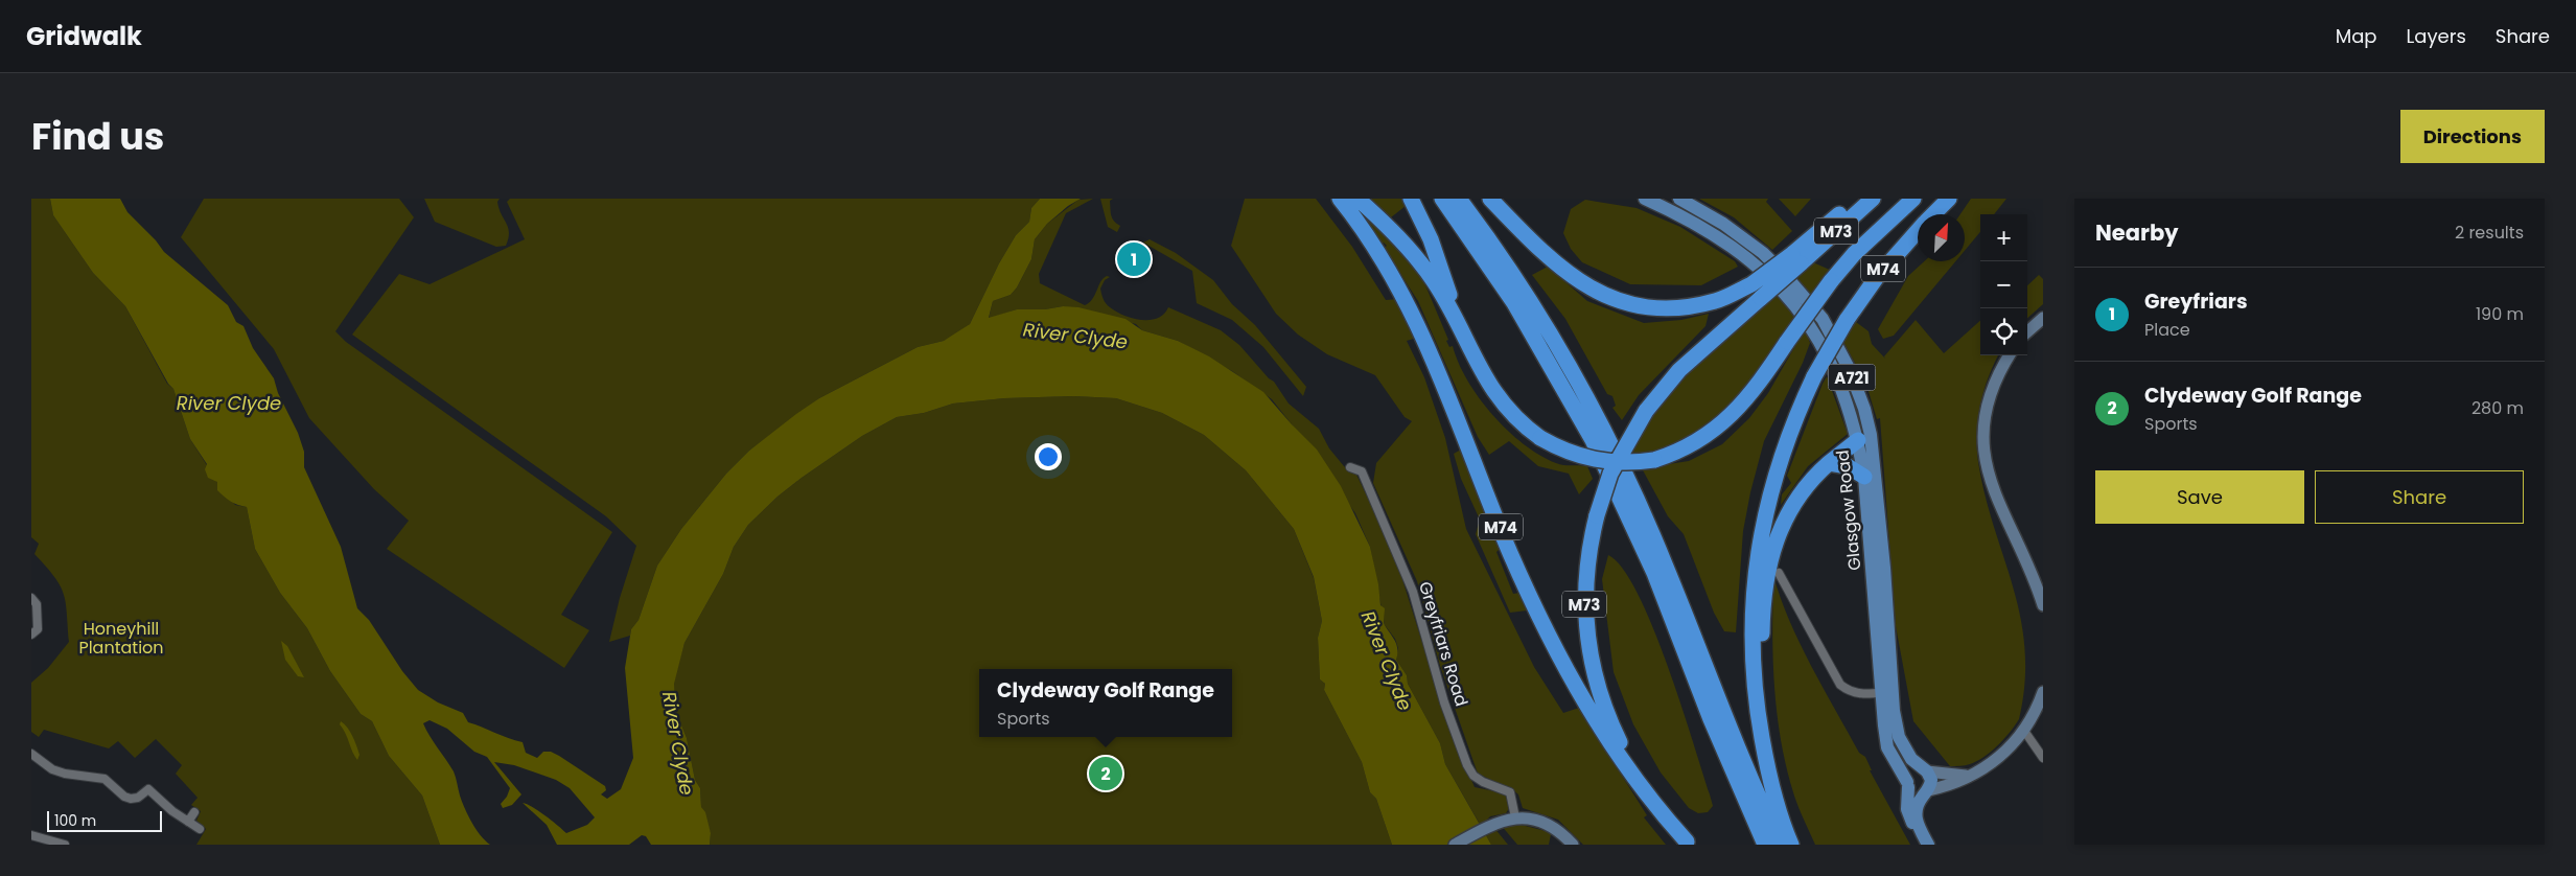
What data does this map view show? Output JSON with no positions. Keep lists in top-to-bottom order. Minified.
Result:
{"streets":{"highway":["M73","M74"],"main road":["A721","Glasgow Road"],"street":["Greyfriars Road"]},"crossings":[["M73","M74"]],"water":["River Clyde"],"parks":["Honeyhill Plantation"],"scale_bar":"100 m","north":"top right","page":{"header":"Gridwalk","nav":["Map","Layers","Share"],"title":"Find us","buttons":["Directions",["Save","Share"]],"heading":["Nearby","2 results"],"map_buttons":["+","−"],"pins":["1","2"],"list":[{"mark":"1","name":"Greyfriars","note":"Place","value":"190 m"},{"mark":"2","name":"Clydeway Golf Range","note":"Sports","value":"280 m"}],"popup":["Clydeway Golf Range","Sports"],"scale":"100 m"}}
